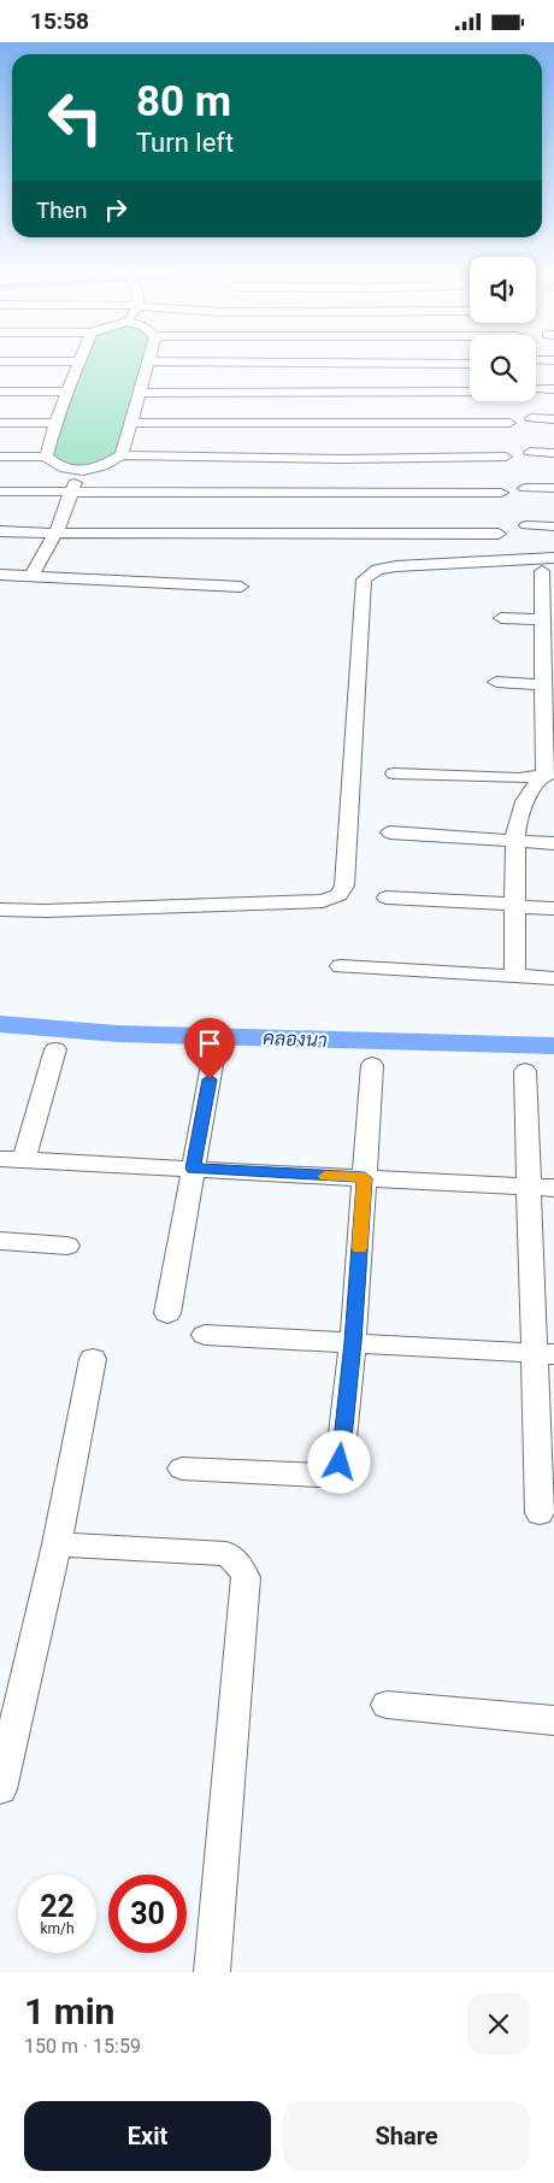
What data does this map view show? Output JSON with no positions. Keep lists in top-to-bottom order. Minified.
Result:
{"water":["คลองนา"],"page":{"status":"15:58","turn":["80 m","Turn left"],"then":"Then","speed":"22 km/h","limit":"30","heading":["1 min","150 m · 15:59"],"buttons":["Exit","Share"]}}
